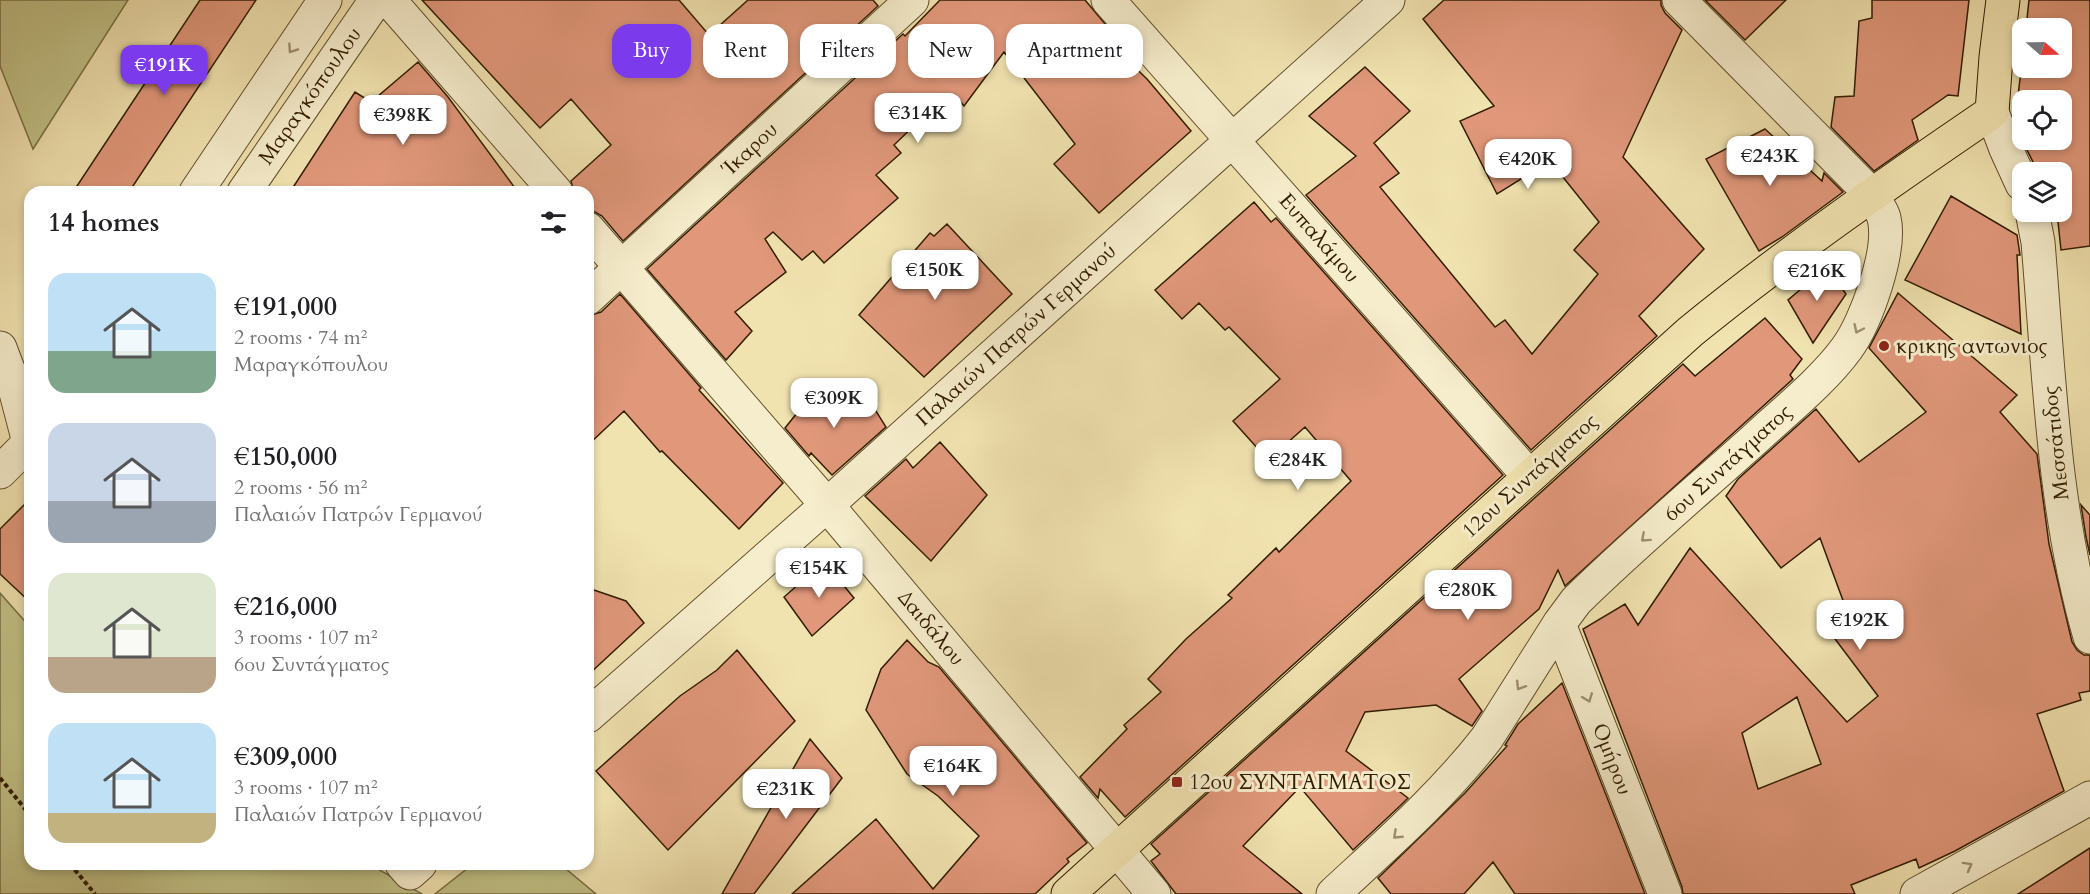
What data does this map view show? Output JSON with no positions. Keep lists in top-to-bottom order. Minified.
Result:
{"streets":{"main road":["12ου Συντάγματος"],"street":["Μαραγκόπουλου","Ίκαρου","Ευπαλάμου","Παλαιών Πατρών Γερμανού","Μεσσάτιδος","6ου Συντάγματος","Δαιδάλου","Ομήρου"]},"crossings":[["Ίκαρου","Δαιδάλου"],["Ευπαλάμου","Παλαιών Πατρών Γερμανού"],["Ευπαλάμου","12ου Συντάγματος"],["Παλαιών Πατρών Γερμανού","Δαιδάλου"],["6ου Συντάγματος","12ου Συντάγματος"],["6ου Συντάγματος","Ομήρου"],["12ου Συντάγματος","Δαιδάλου"]],"one_way":["6ου Συντάγματος","Ομήρου"],"places":{"other":["κρικης αντωνιος"],"transit":["12ου ΣΥΝΤΑΓΜΑΤΟΣ"]},"north":"right","page":{"chip":["Buy","Rent","Filters","New","Apartment"],"price":["€191K","€314K","€398K","€243K","€420K","€150K","€216K","€309K","€284K","€154K","€280K","€192K","€164K","€231K"],"heading":"14 homes","list":[{"name":"€191,000","note":"2 rooms · 74 m² · Μαραγκόπουλου"},{"name":"€150,000","note":"2 rooms · 56 m² · Παλαιών Πατρών Γερμανού"},{"name":"€216,000","note":"3 rooms · 107 m² · 6ου Συντάγματος"},{"name":"€309,000","note":"3 rooms · 107 m² · Παλαιών Πατρών Γερμανού"}]}}
